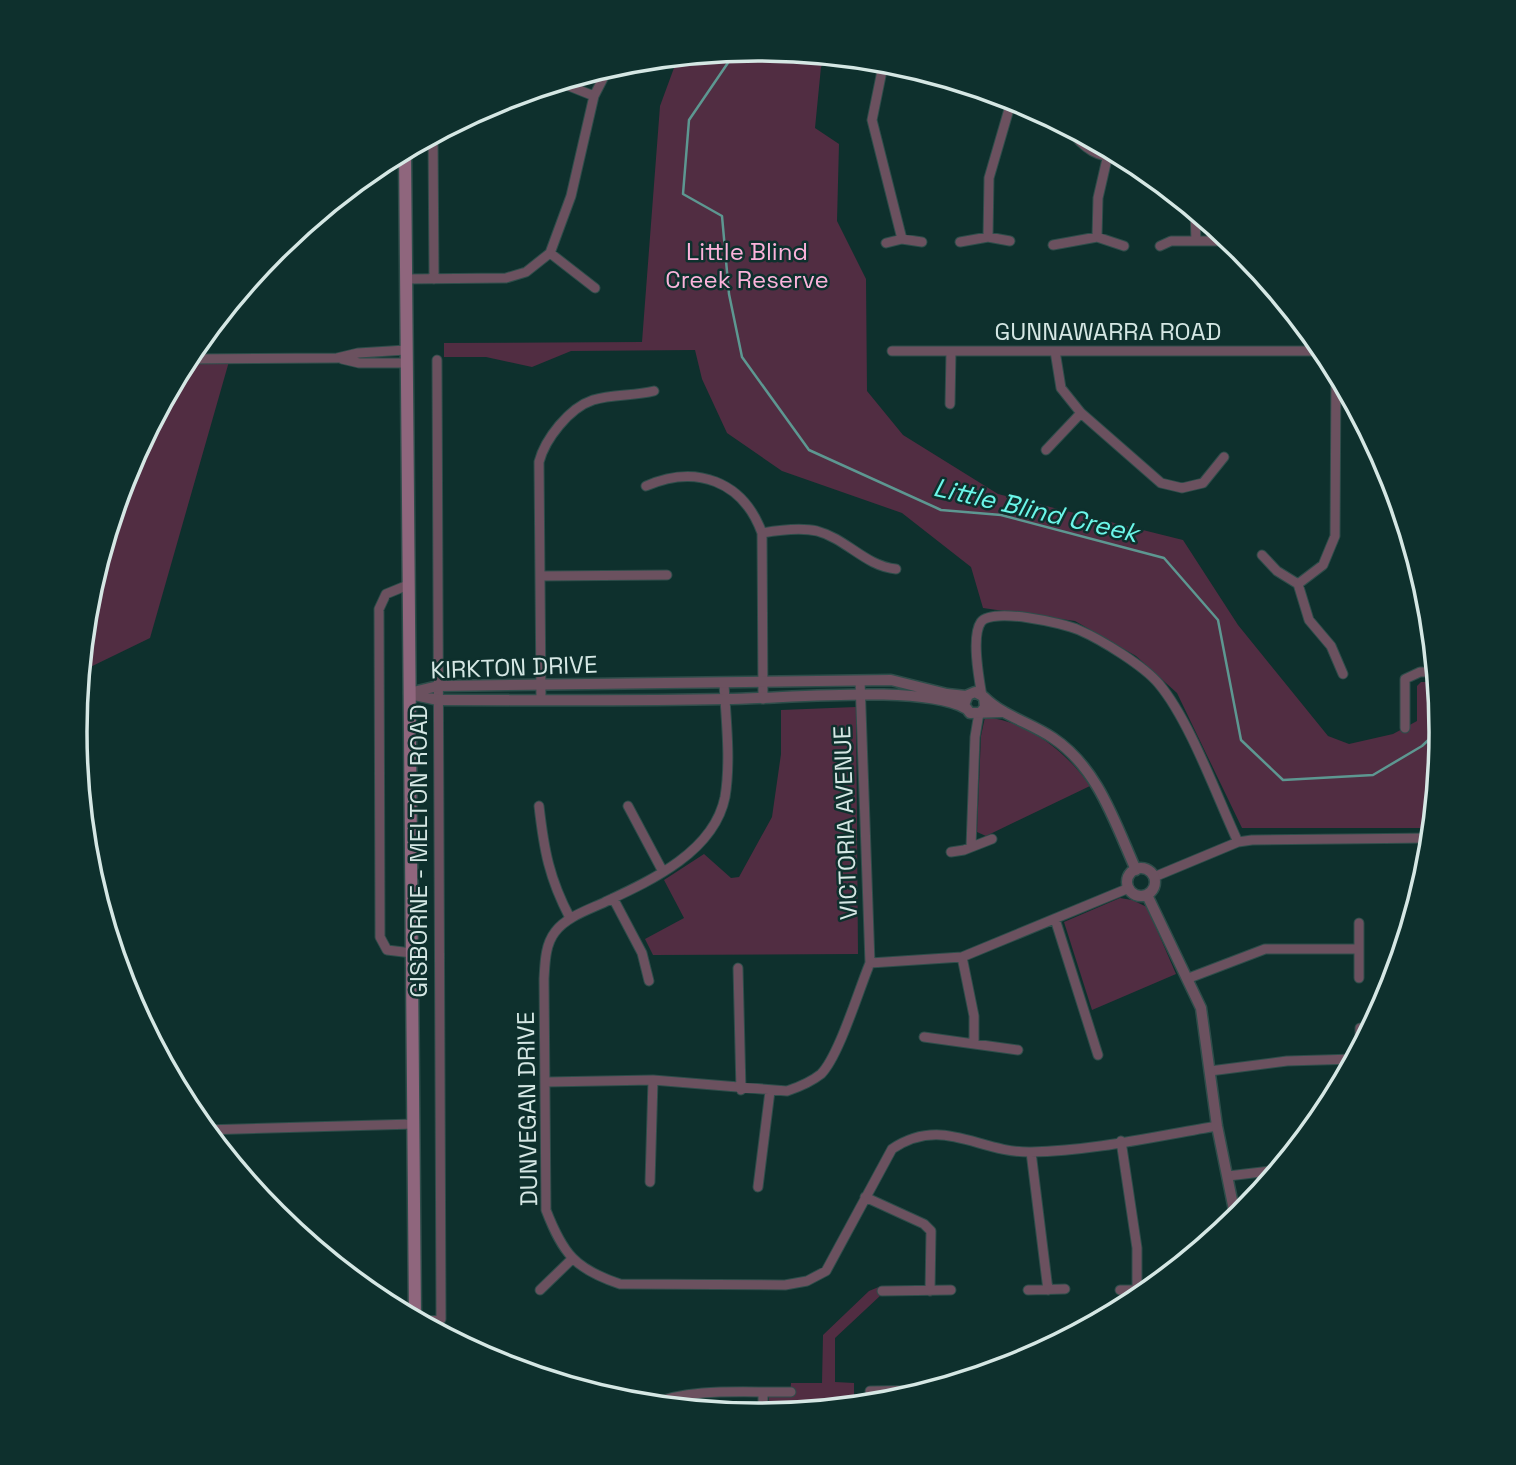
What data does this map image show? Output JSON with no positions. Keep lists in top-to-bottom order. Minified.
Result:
{"streets":{"main road":["GISBORNE - MELTON ROAD"],"street":["GUNNAWARRA ROAD","KIRKTON DRIVE","VICTORIA AVENUE","DUNVEGAN DRIVE"]},"crossings":[["KIRKTON DRIVE","VICTORIA AVENUE"],["KIRKTON DRIVE","GISBORNE - MELTON ROAD"],["KIRKTON DRIVE","DUNVEGAN DRIVE"]],"water":["Little Blind Creek"],"parks":["Little Blind Creek Reserve"]}
